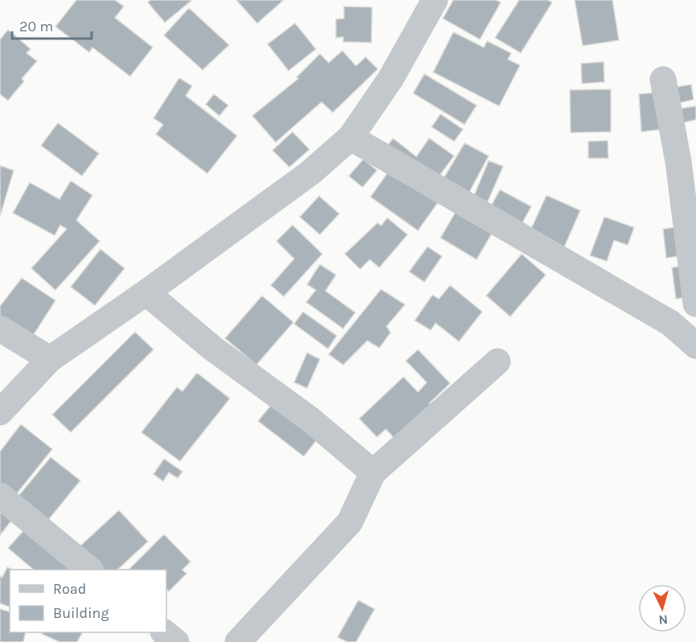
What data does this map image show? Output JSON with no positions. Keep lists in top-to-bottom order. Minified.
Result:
{"legend":["Road","Building"],"scale_bar":"20 m","north":"bottom"}
